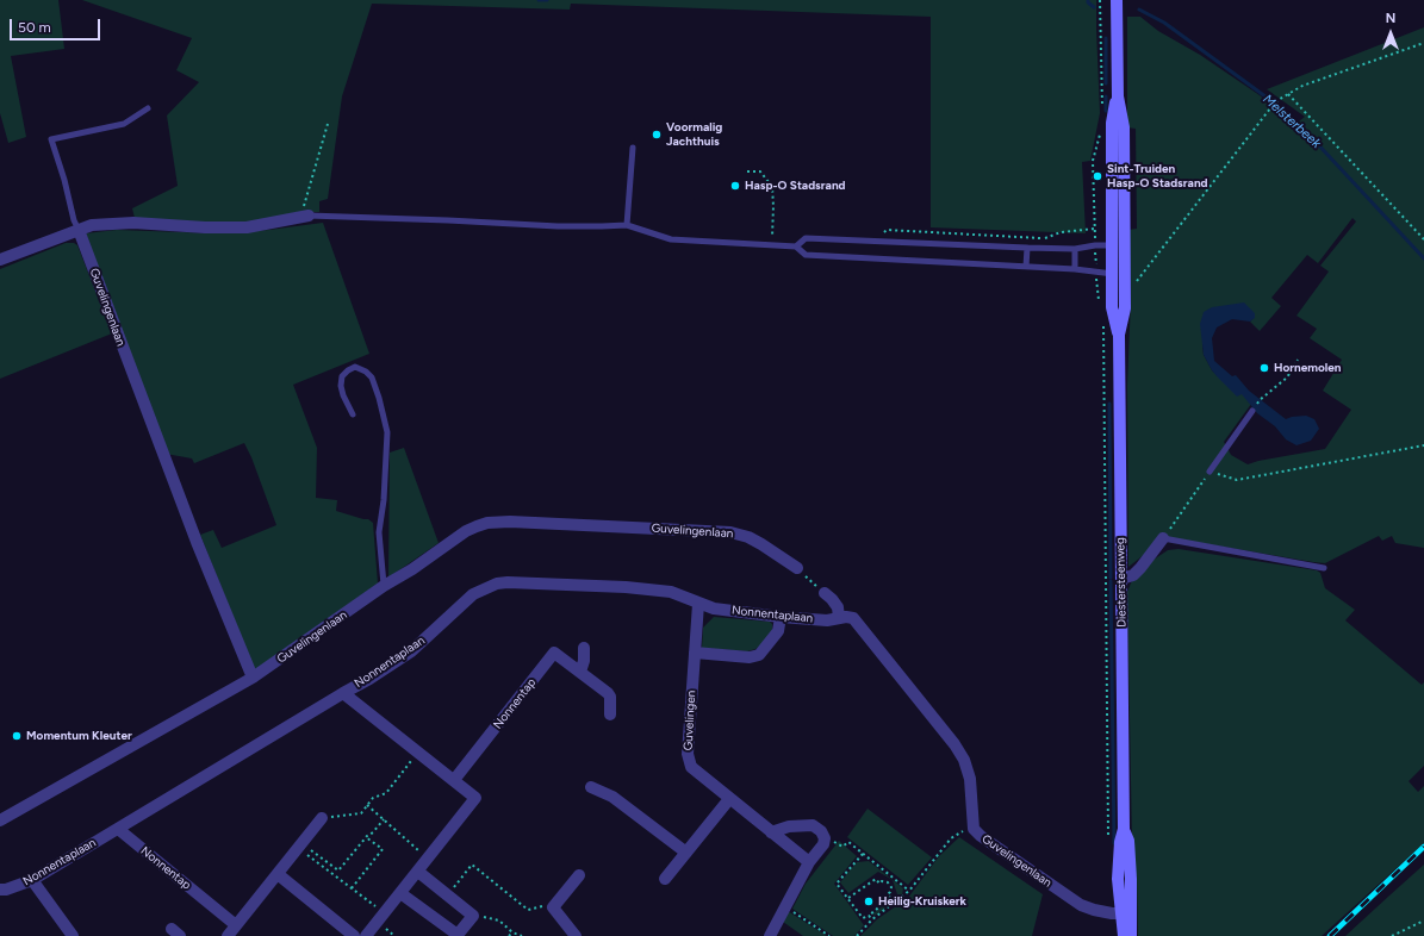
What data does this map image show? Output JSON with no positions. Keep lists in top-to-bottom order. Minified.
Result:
{"streets":{"main road":["Diestersteenweg"],"street":["Guvelingenlaan","Nonnentaplaan","Nonnentap","Guvelingen"]},"crossings":[["Guvelingenlaan","Diestersteenweg"],["Guvelingenlaan","Nonnentaplaan"],["Nonnentaplaan","Nonnentap"],["Nonnentaplaan","Guvelingen"]],"water":["Melsterbeek"],"places":["Voormalig Jachthuis","Sint-Truiden Hasp-O Stadsrand","Hasp-O Stadsrand","Hornemolen","Momentum Kleuter","Heilig-Kruiskerk"],"scale_bar":"50 m","north":"top"}
